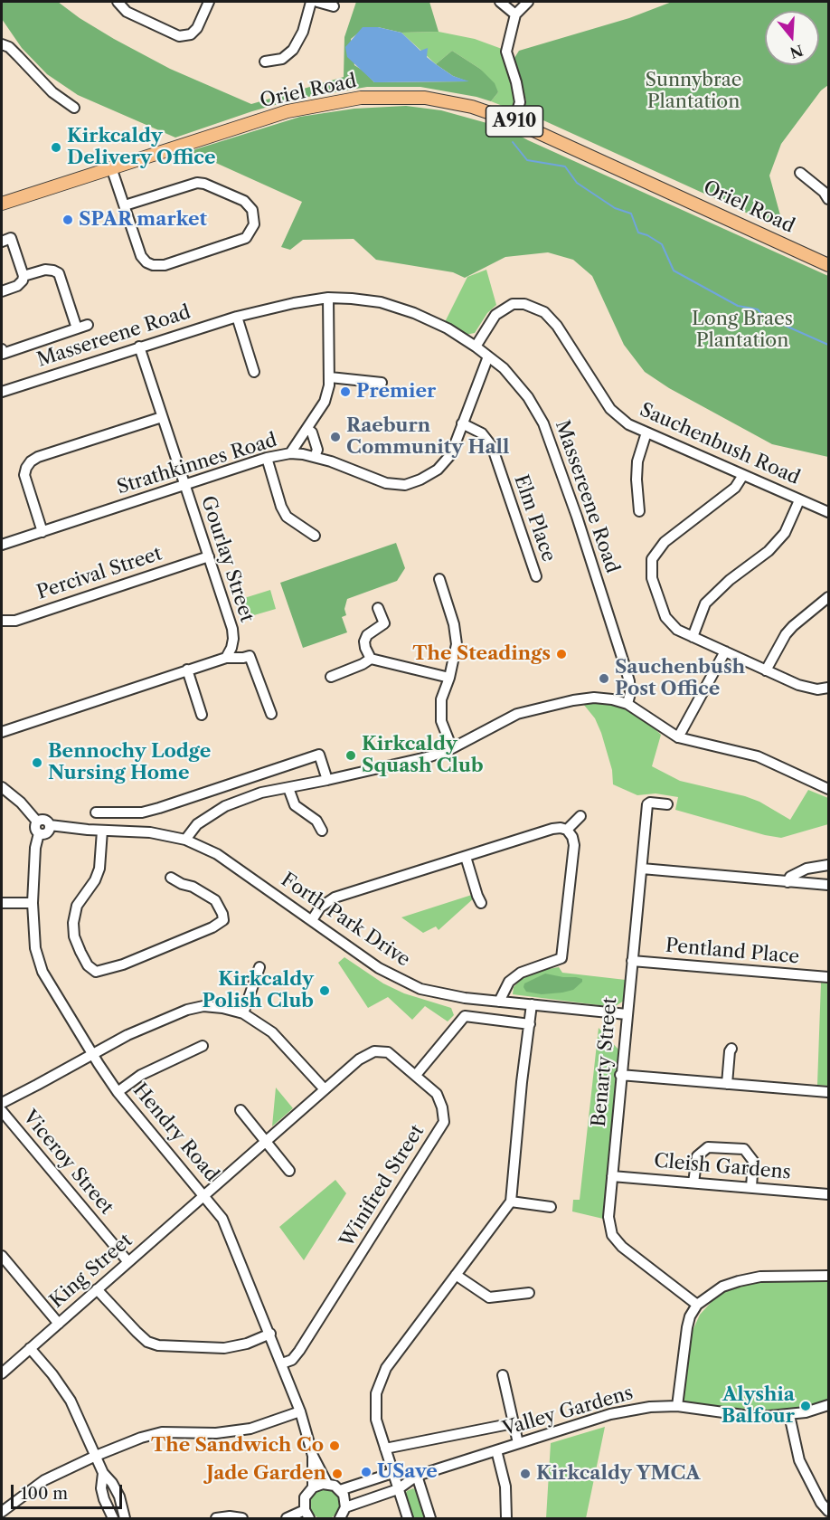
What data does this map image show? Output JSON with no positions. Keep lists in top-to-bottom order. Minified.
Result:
{"streets":{"main road":["Oriel Road","A910"],"street":["Massereene Road","Sauchenbush Road","Strathkinnes Road","Elm Place","Gourlay Street","Percival Street","Forth Park Drive","Pentland Place","Benarty Street","Hendry Road","Viceroy Street","Cleish Gardens","Winifred Street","King Street","Valley Gardens"]},"crossings":[["Massereene Road","Sauchenbush Road"],["Massereene Road","Strathkinnes Road"],["Massereene Road","Gourlay Street"],["Strathkinnes Road","Elm Place"],["Strathkinnes Road","Gourlay Street"],["Gourlay Street","Percival Street"],["Forth Park Drive","Benarty Street"],["Forth Park Drive","Hendry Road"],["Pentland Place","Benarty Street"],["Benarty Street","Cleish Gardens"],["Hendry Road","Winifred Street"],["Hendry Road","King Street"],["Viceroy Street","King Street"],["Winifred Street","King Street"]],"parks":["Sunnybrae Plantation","Long Braes Plantation"],"places":["Kirkcaldy Delivery Office","SPAR market","Premier","Raeburn Community Hall","The Steadings","Sauchenbush Post Office","Kirkcaldy Squash Club","Bennochy Lodge Nursing Home","Kirkcaldy Polish Club","Alyshia Balfour","The Sandwich Co","USave","Jade Garden","Kirkcaldy YMCA"],"scale_bar":"100 m","north":"bottom"}
